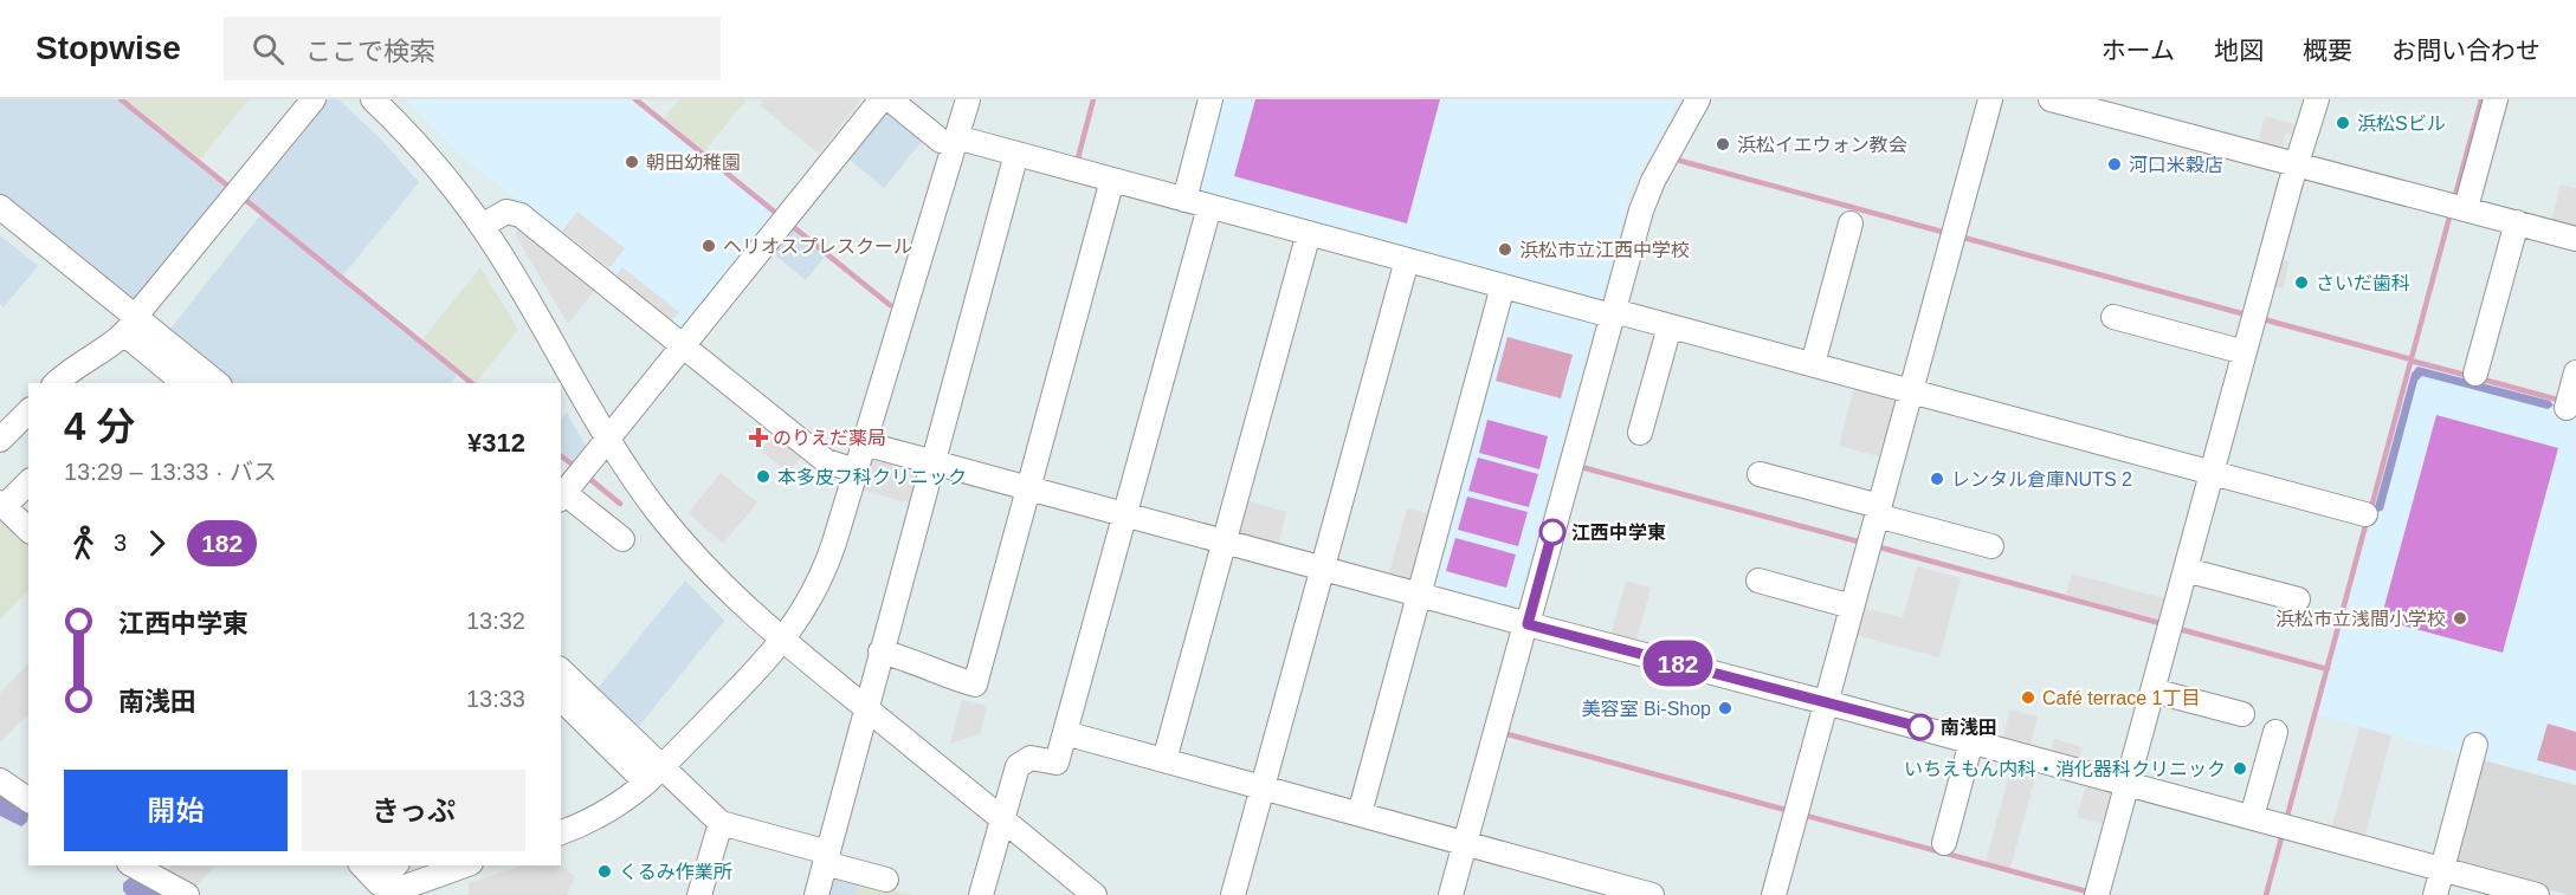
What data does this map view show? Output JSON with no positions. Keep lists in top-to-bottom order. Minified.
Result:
{"places":{"other":["浜松Sビル","浜松イエウォン教会","朝田幼稚園","河口米穀店","ヘリオスプレスクール","浜松市立江西中学校","さいだ歯科","本多皮フ科クリニック","レンタル倉庫NUTS 2","江西中学東","浜松市立浅間小学校","Café terrace 1丁目","美容室 Bi-Shop","南浅田","いちえもん内科・消化器科クリニック","くるみ作業所"],"health":["のりえだ薬局"]},"lines":["bus line 182"],"page":{"header":"Stopwise","search":"ここで検索","nav":["ホーム","地図","概要","お問い合わせ"],"on_map":"182","heading":["4 分","13:29 – 13:33 · バス","¥312"],"legs":["3","182"],"list":[{"name":"江西中学東","value":"13:32"},{"name":"南浅田","value":"13:33"}],"buttons":["開始","きっぷ"]}}
